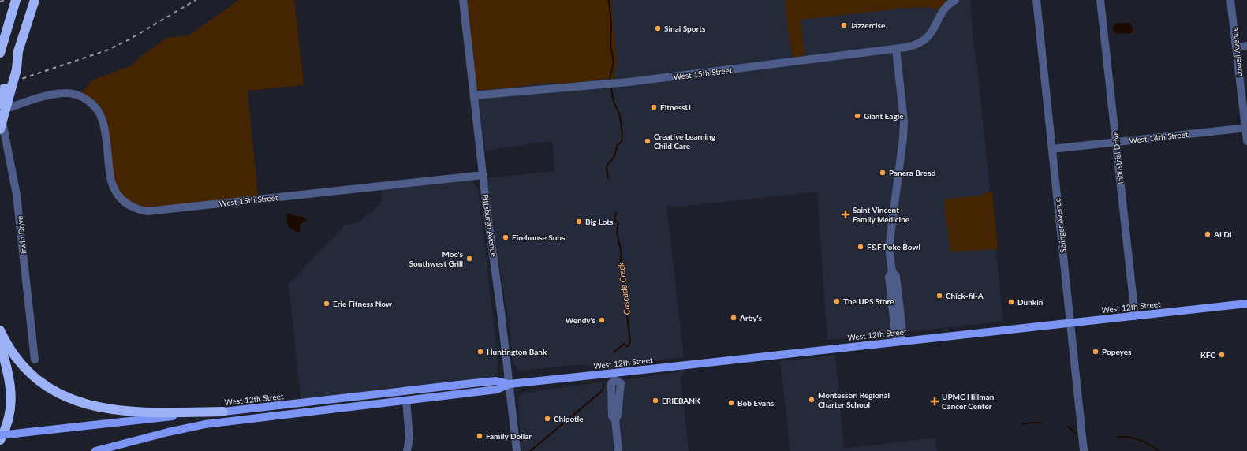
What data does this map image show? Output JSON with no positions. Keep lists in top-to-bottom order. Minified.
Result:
{"streets":{"main road":["West 12th Street"],"street":["Lowell Avenue","West 15th Street","West 14th Street","Industrial Drive","Pittsburgh Avenue","Selinger Avenue","Irwin Drive"]},"crossings":[["Lowell Avenue","West 14th Street"],["West 15th Street","Pittsburgh Avenue"],["West 15th Street","Irwin Drive"],["West 14th Street","Industrial Drive"],["West 14th Street","Selinger Avenue"],["Industrial Drive","West 12th Street"],["Pittsburgh Avenue","West 12th Street"],["Selinger Avenue","West 12th Street"]],"water":["Cascade Creek"],"places":{"other":["Jazzercise","Sinai Sports","FitnessU","Giant Eagle","Creative Learning Child Care","Panera Bread","Big Lots","ALDI","Firehouse Subs","F&F Poke Bowl","Moe's Southwest Grill","Chick-fil-A","The UPS Store","Dunkin'","Erie Fitness Now","Arby's","Wendy's","Huntington Bank","Popeyes","KFC","Montessori Regional Charter School","ERIEBANK","Bob Evans","Chipotle","Family Dollar"],"health":["Saint Vincent Family Medicine","UPMC Hillman Cancer Center"]}}
